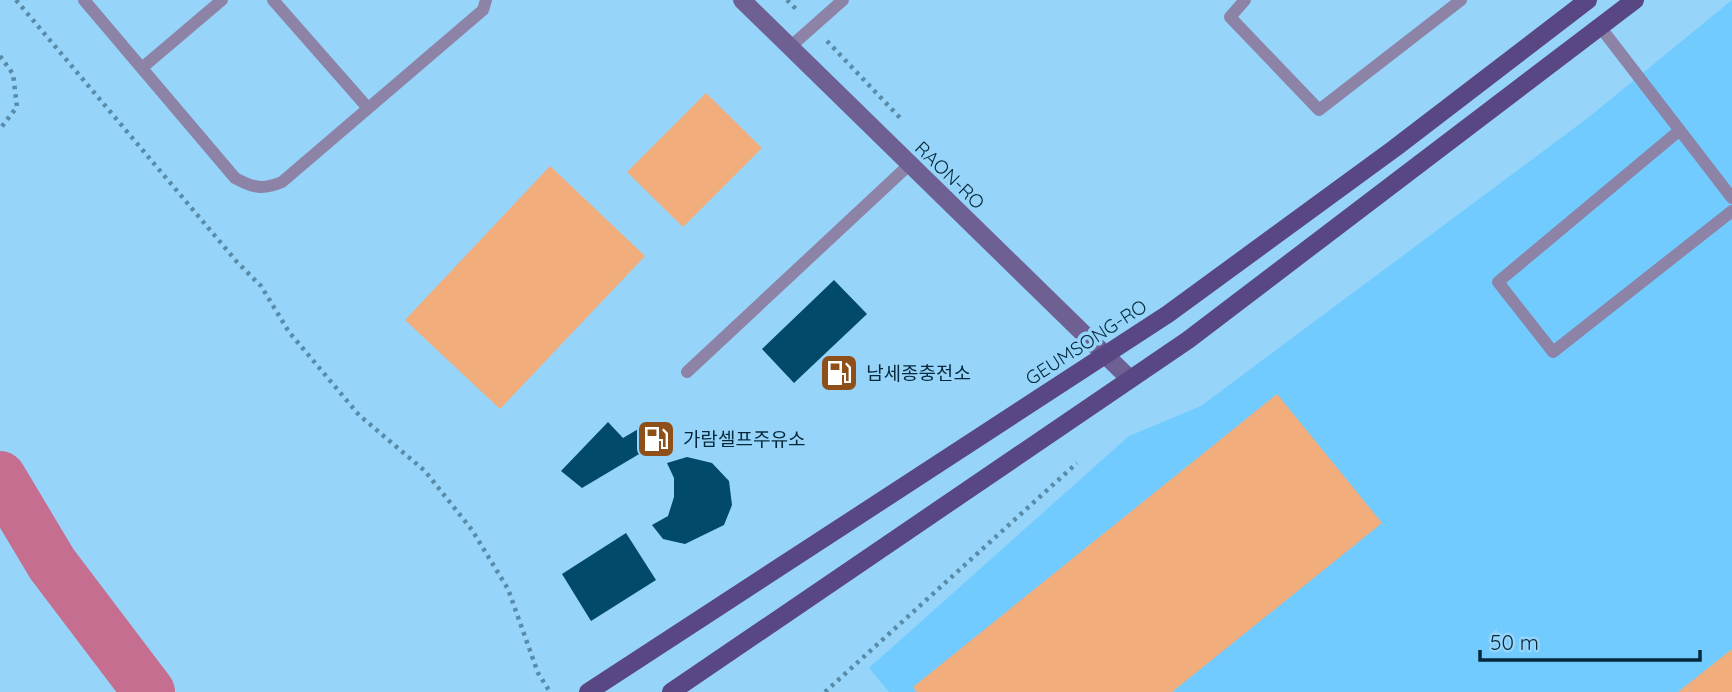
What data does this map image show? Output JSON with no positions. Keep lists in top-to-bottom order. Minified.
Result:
{"streets":{"main road":["RAON-RO","GEUMSONG-RO"]},"crossings":[["RAON-RO","GEUMSONG-RO"]],"places":{"fuel station":["남세종충전소","가람셀프주유소"]},"scale_bar":"50 m"}
